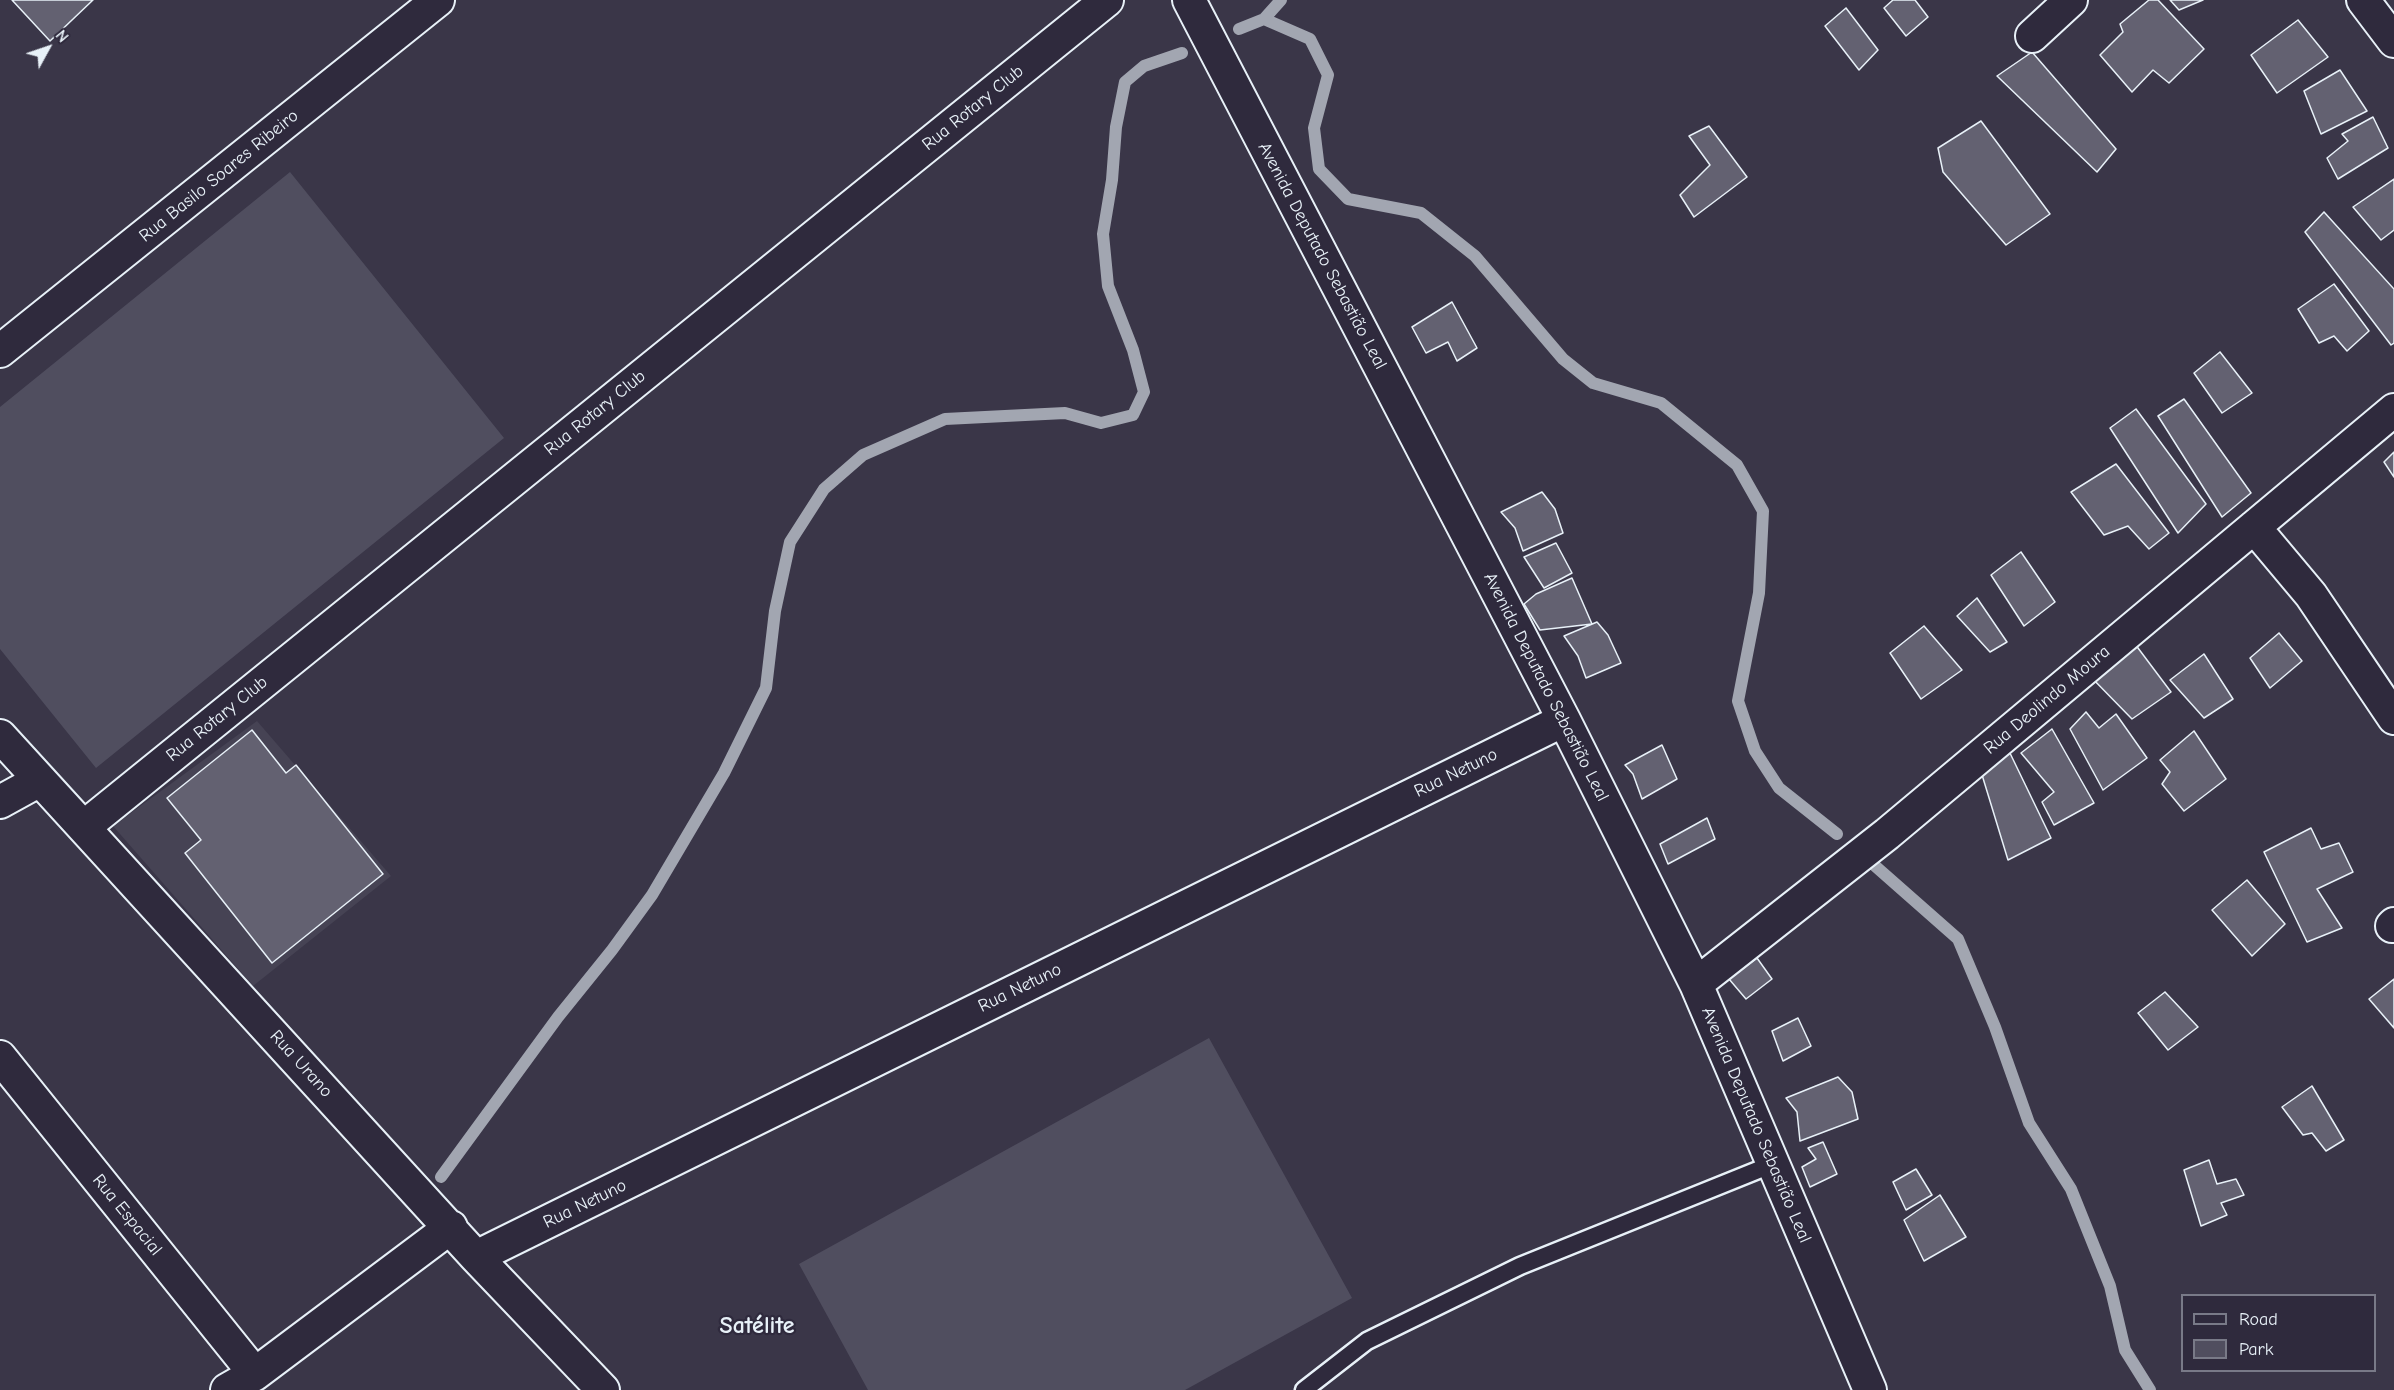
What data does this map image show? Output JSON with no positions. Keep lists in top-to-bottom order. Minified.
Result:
{"streets":{"street":["Rua Rotary Club","Rua Basilo Soares Ribeiro","Avenida Deputado Sebastião Leal","Rua Deolindo Moura","Rua Netuno","Rua Urano","Rua Espacial"]},"crossings":[["Rua Rotary Club","Rua Urano"],["Avenida Deputado Sebastião Leal","Rua Deolindo Moura"],["Avenida Deputado Sebastião Leal","Rua Netuno"],["Rua Netuno","Rua Urano"]],"districts":["Satélite"],"legend":["Road","Park"],"north":"top right"}
